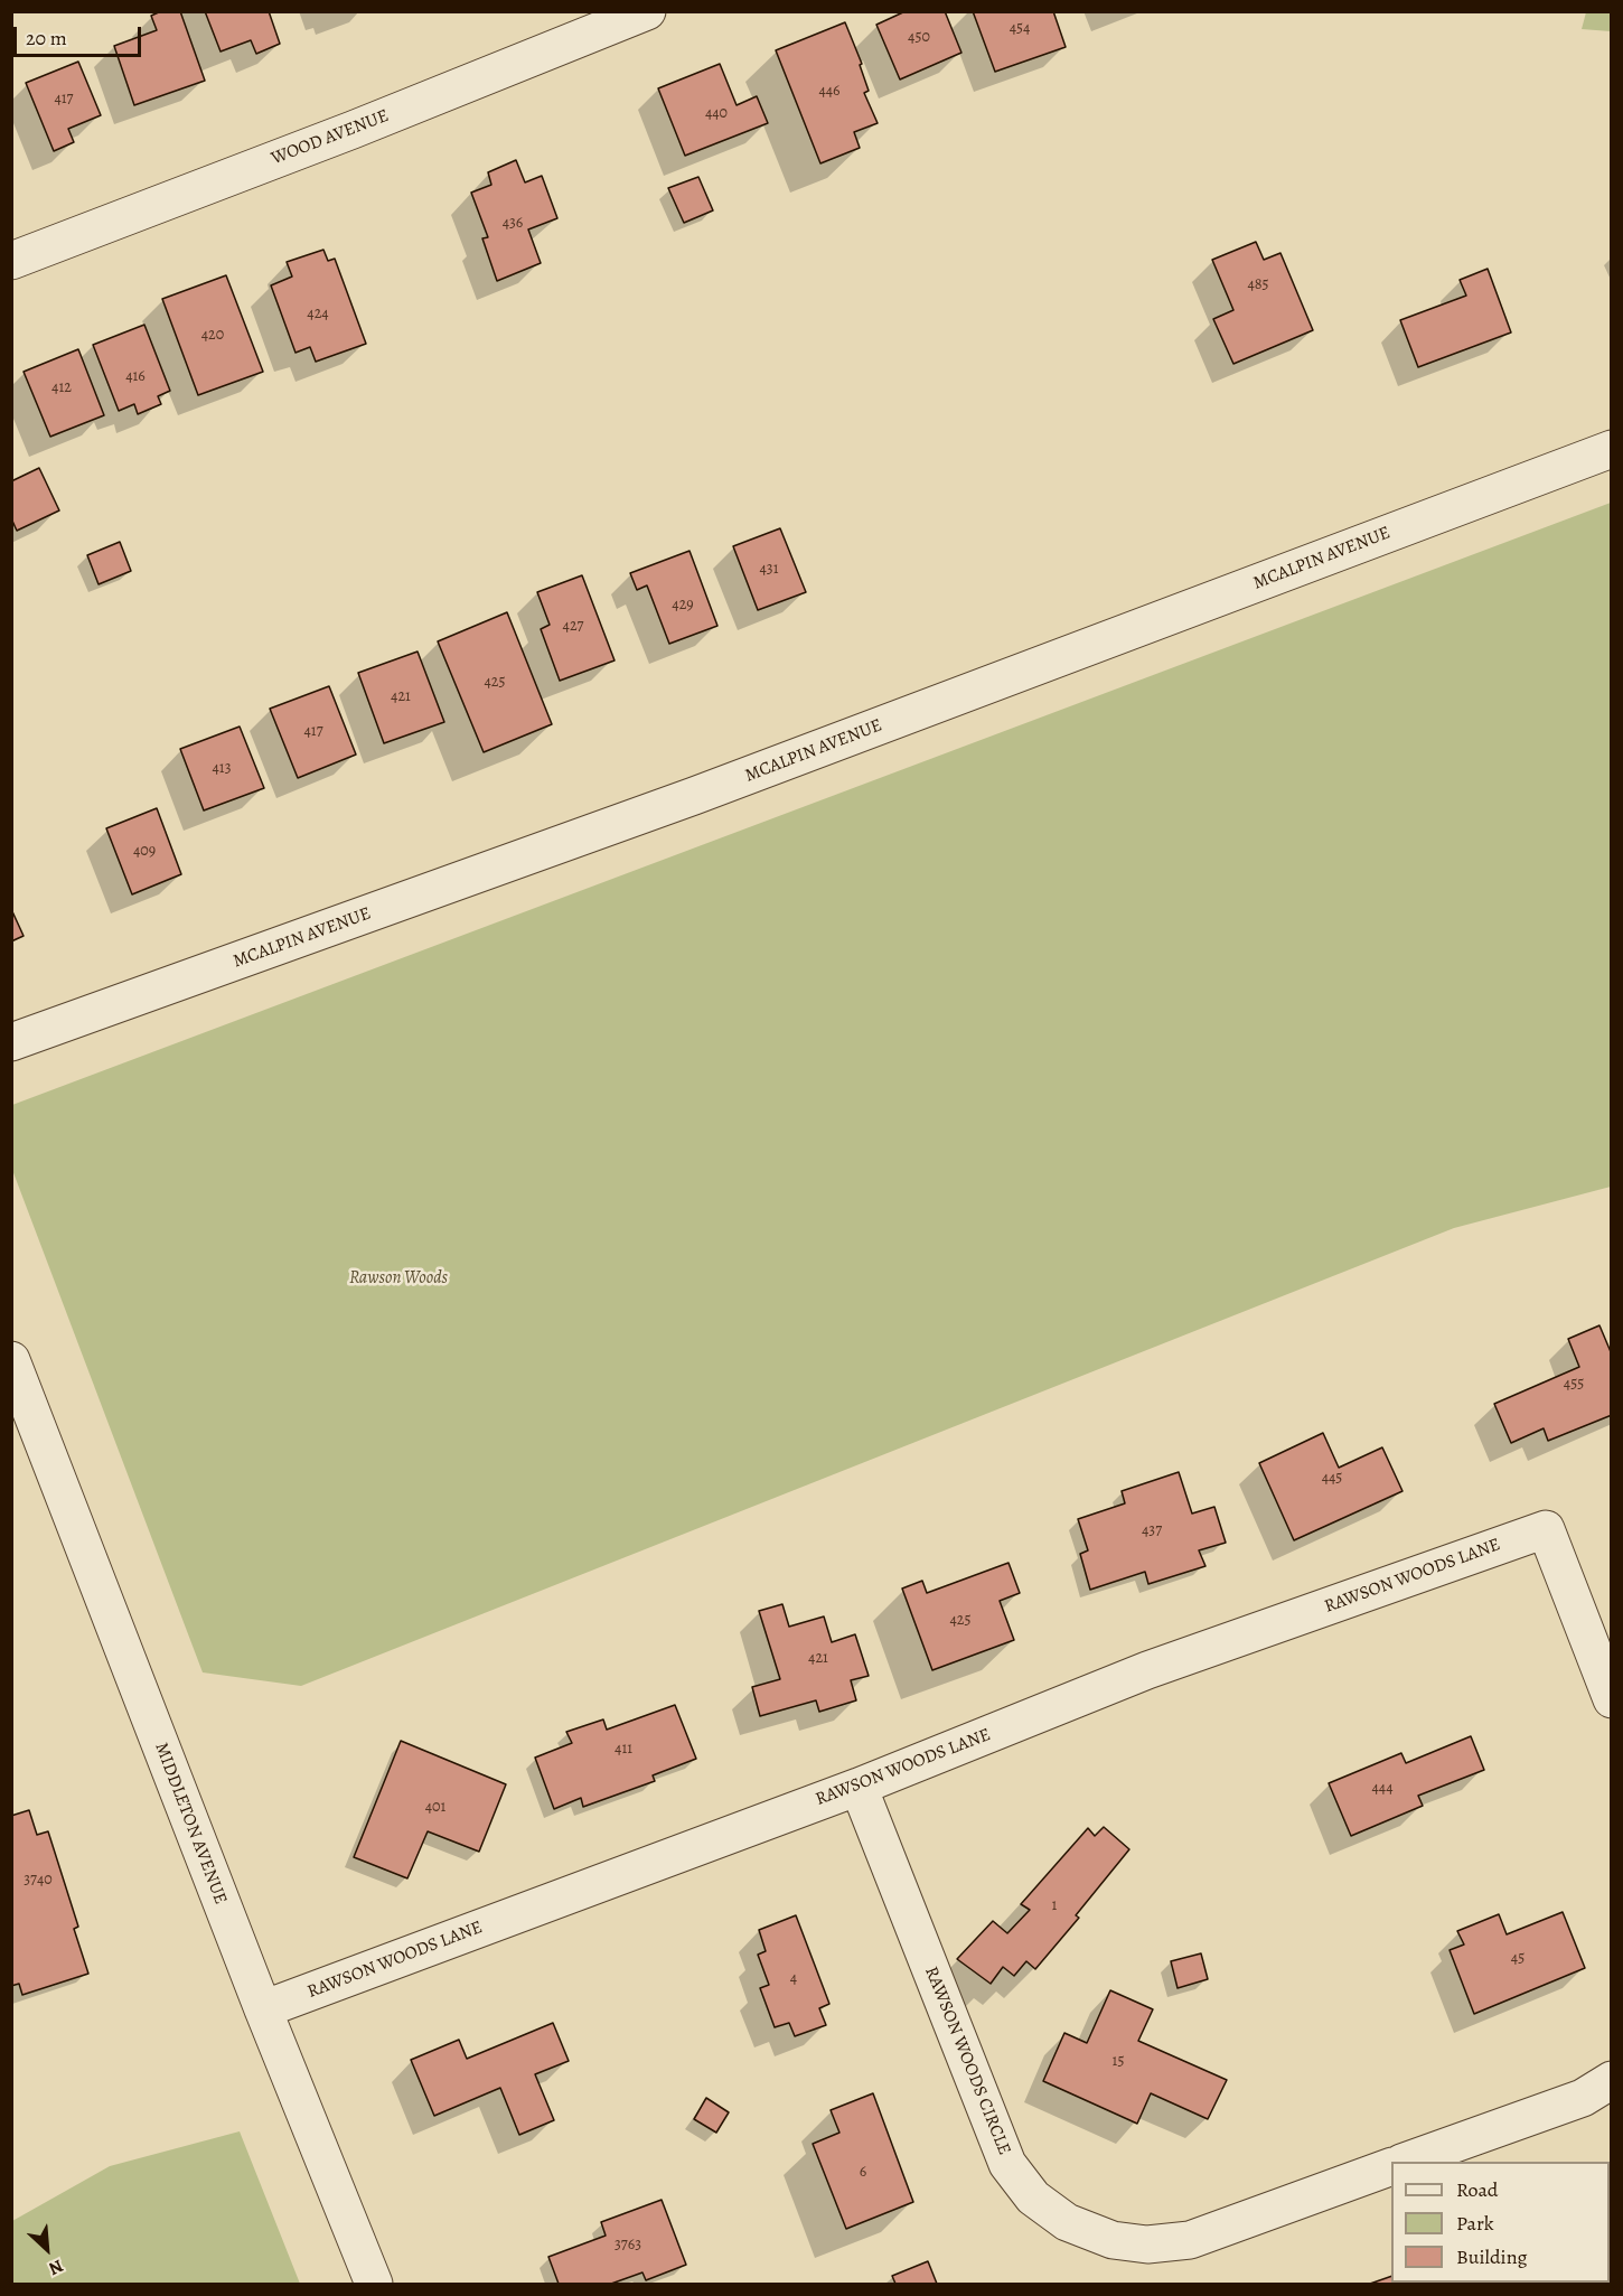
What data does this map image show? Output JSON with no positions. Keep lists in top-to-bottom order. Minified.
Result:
{"streets":{"street":["WOOD AVENUE","MCALPIN AVENUE","RAWSON WOODS LANE","MIDDLETON AVENUE","RAWSON WOODS CIRCLE"]},"crossings":[["RAWSON WOODS LANE","MIDDLETON AVENUE"],["RAWSON WOODS LANE","RAWSON WOODS CIRCLE"]],"parks":["Rawson Woods"],"house_numbers":["454","450","446","417","440","436","485","424","420","416","412","431","429","427","425","421","417","413","409","455","445","437","425","421","411","444","401","3740","1","45","4","15","6","3763"],"legend":["Road","Park","Building"],"scale_bar":"20 m","north":"bottom right"}
